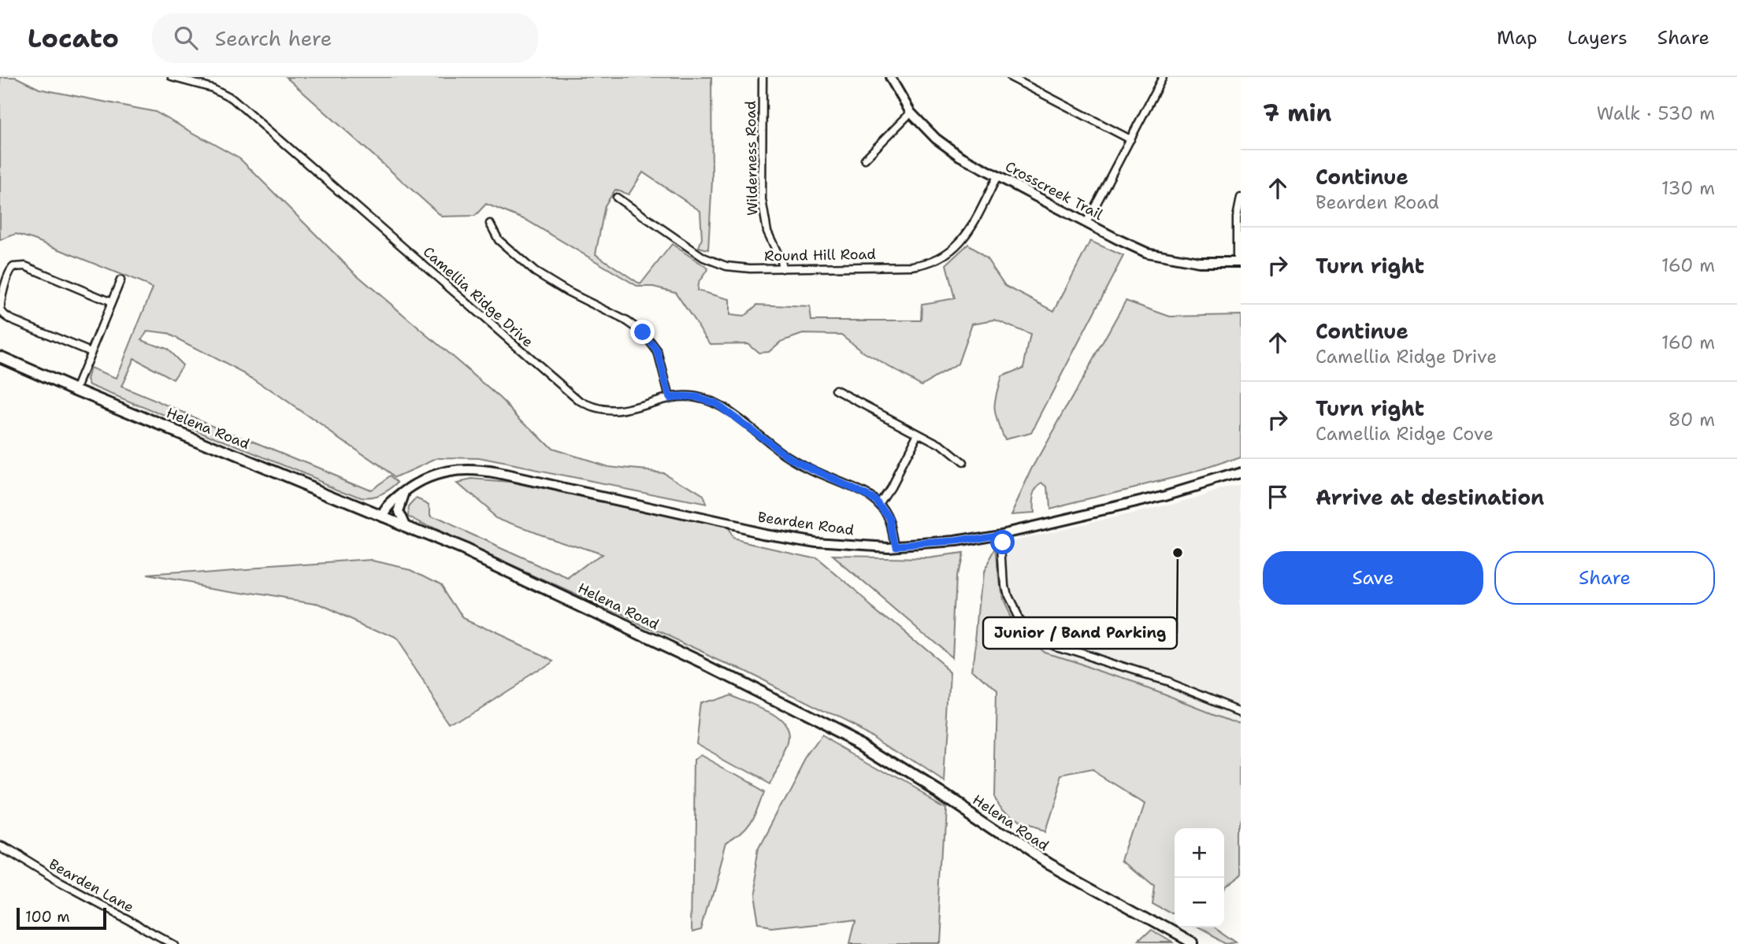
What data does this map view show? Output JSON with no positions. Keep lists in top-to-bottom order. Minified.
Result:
{"streets":{"main road":["Helena Road"],"street":["Wilderness Road","Crosscreek Trail","Round Hill Road","Camellia Ridge Drive","Bearden Road","Bearden Lane"]},"crossings":[["Wilderness Road","Round Hill Road"],["Crosscreek Trail","Round Hill Road"],["Helena Road","Bearden Road"]],"places":["Junior / Band Parking"],"scale_bar":"100 m","page":{"header":"Locato","search":"Search here","nav":["Map","Layers","Share"],"heading":["7 min","Walk · 530 m"],"list":[["Continue","Bearden Road","130 m"],["Turn right","160 m"],["Continue","Camellia Ridge Drive","160 m"],["Turn right","Camellia Ridge Cove","80 m"],"Arrive at destination"],"buttons":["Save","Share"],"map_buttons":["+","−"],"scale":"100 m"}}
